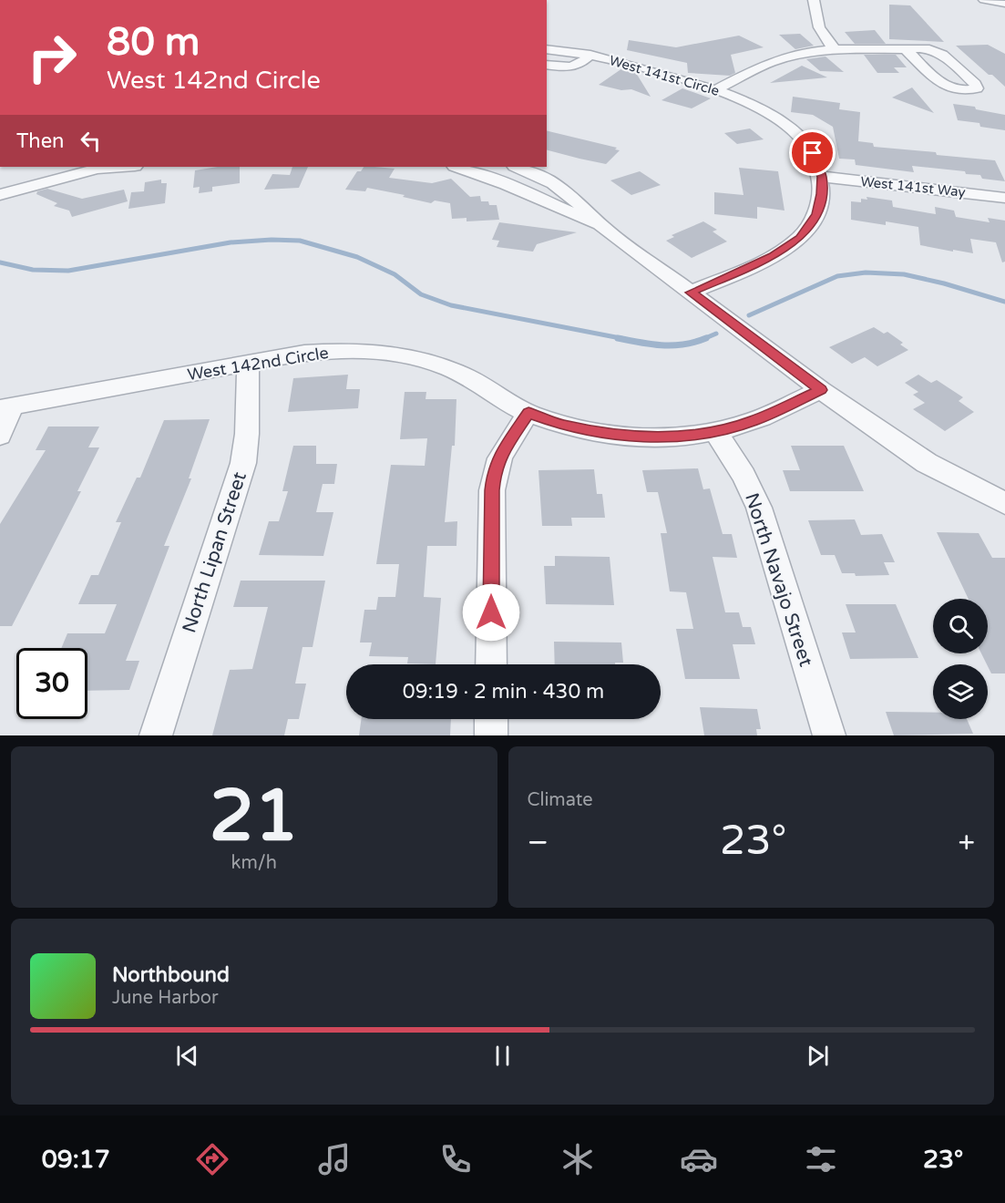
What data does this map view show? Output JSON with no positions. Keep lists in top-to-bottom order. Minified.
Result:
{"streets":{"street":["West 141st Circle","West 141st Way","West 142nd Circle","North Lipan Street","North Navajo Street"]},"crossings":[["West 141st Circle","West 141st Way"],["West 142nd Circle","North Lipan Street"],["West 142nd Circle","North Navajo Street"]],"page":{"turn":["80 m","West 142nd Circle"],"then":"Then","limit":"30","trip":"09:19 · 2 min · 430 m","tile":[["21","km/h"],"Climate"],"heat":["−","23°","+"],"song":["Northbound","June Harbor"],"tabs":["09:17","23°"]}}
